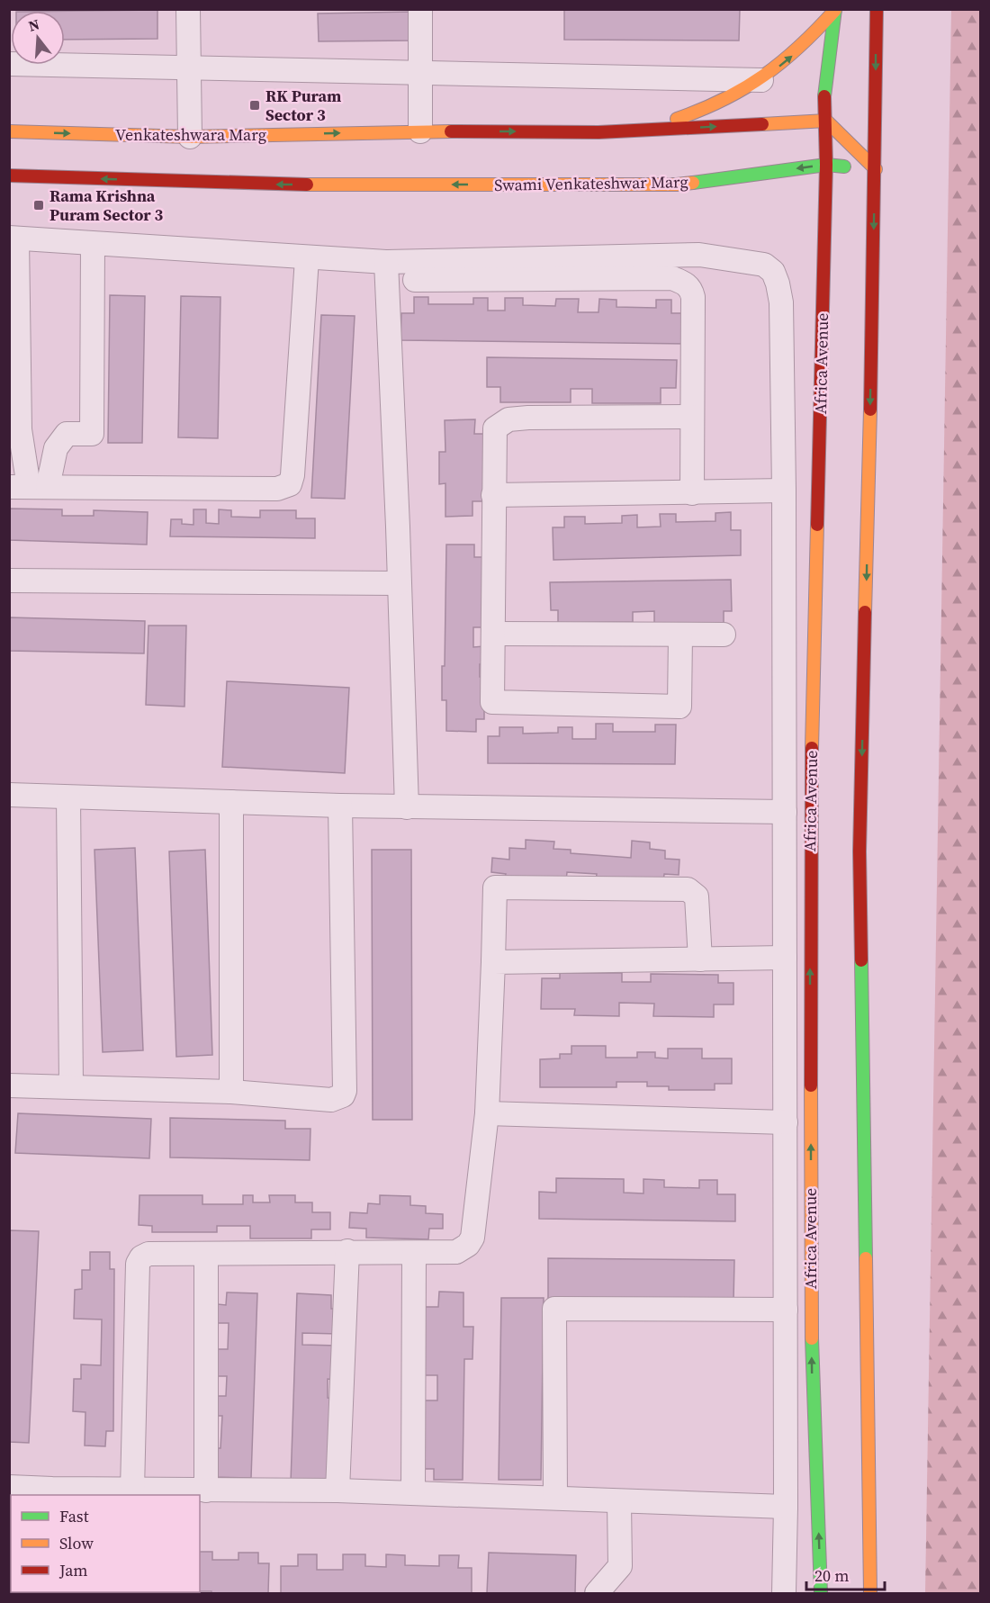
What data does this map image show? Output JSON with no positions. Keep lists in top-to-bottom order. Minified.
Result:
{"streets":{"main road":["Venkateshwara Marg","Swami Venkateshwar Marg","Africa Avenue"]},"crossings":[["Swami Venkateshwar Marg","Africa Avenue"]],"one_way":["Venkateshwara Marg"],"places":{"transit":["RK Puram Sector 3","Rama Krishna Puram Sector 3"]},"legend":["Fast","Slow","Jam"],"scale_bar":"20 m","north":"top"}
